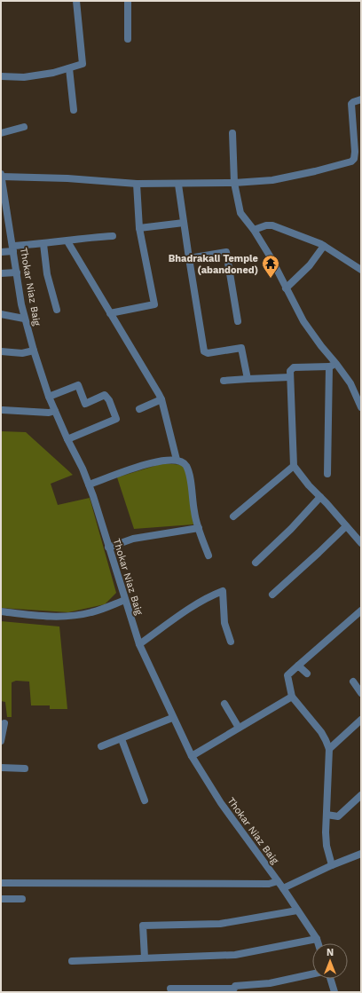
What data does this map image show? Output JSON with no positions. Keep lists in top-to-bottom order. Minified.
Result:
{"streets":{"street":["Thokar Niaz Baig"]},"places":{"temple":["Bhadrakali Temple (abandoned)"]},"north":"top"}
